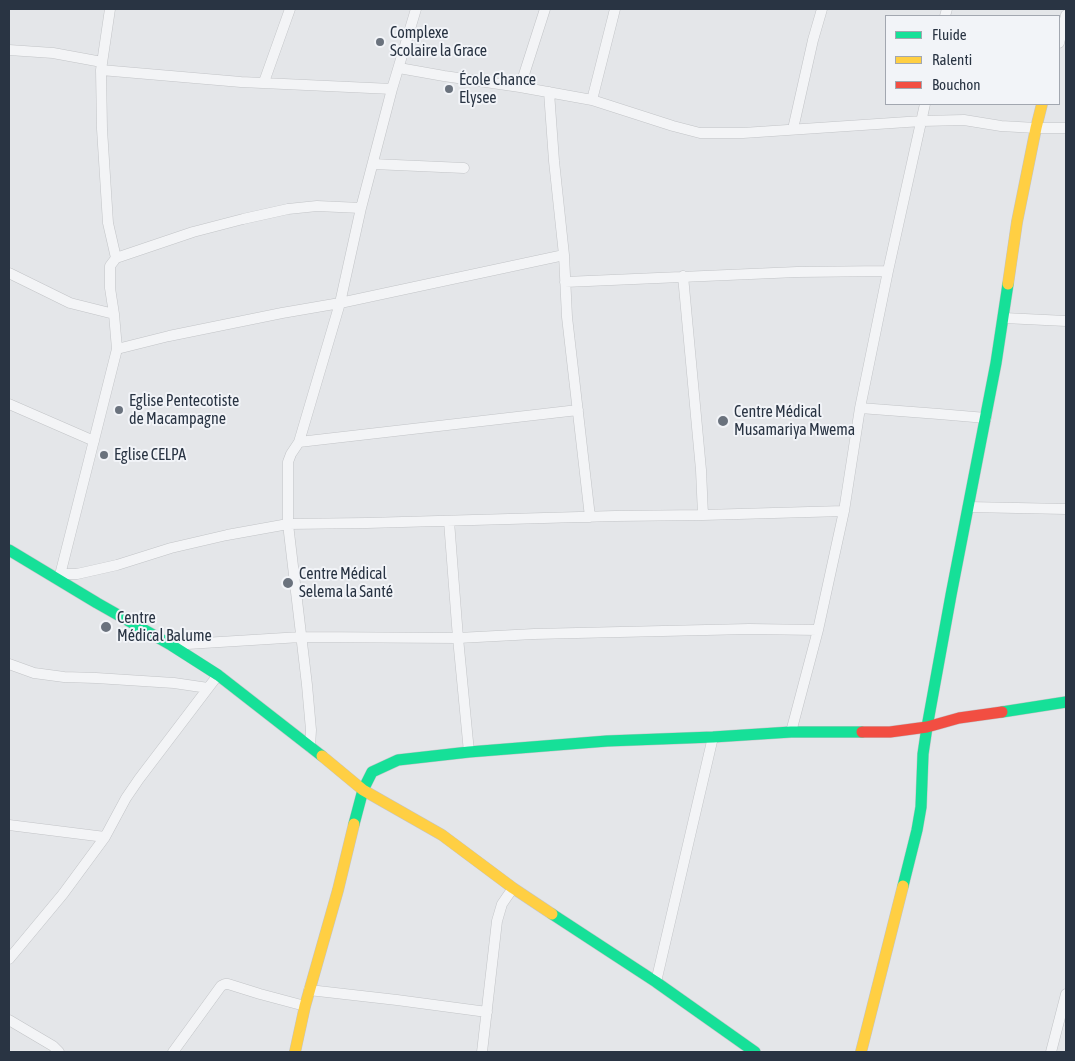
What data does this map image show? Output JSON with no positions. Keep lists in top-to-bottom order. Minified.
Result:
{"places":["Complexe Scolaire la Grace","École Chance Elysee","Eglise Pentecotiste de Macampagne","Centre Médical Musamariya Mwema","Eglise CELPA","Centre Médical Selema la Santé","Centre Médical Balume"],"legend":["Fluide","Ralenti","Bouchon"]}
